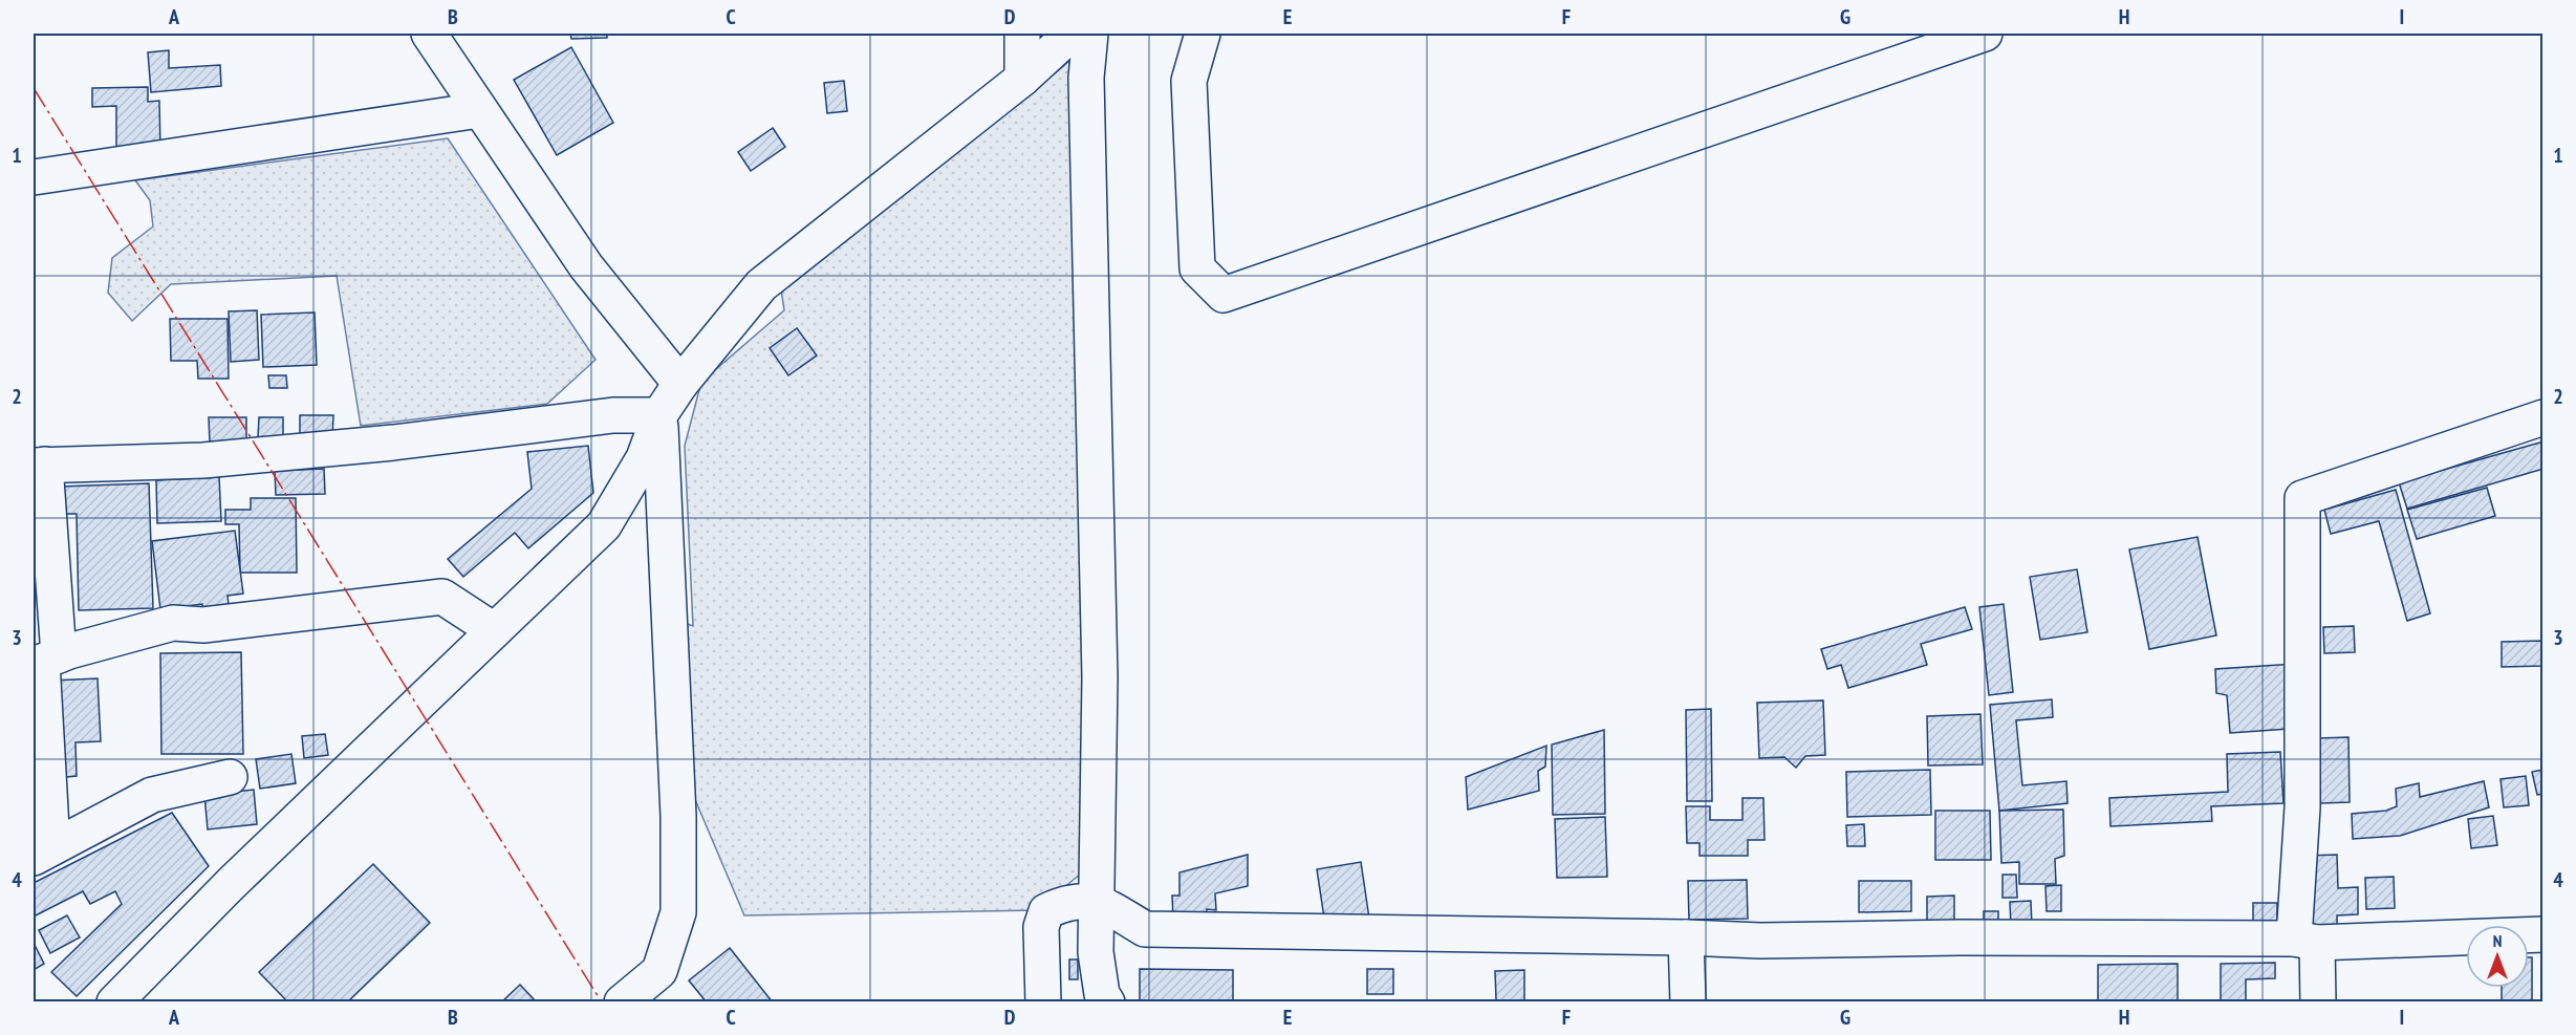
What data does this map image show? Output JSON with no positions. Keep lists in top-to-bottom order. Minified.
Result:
{"north":"top","grid":{"columns":["A","B","C","D","E","F","G","H","I"],"rows":["1","2","3","4"]}}
